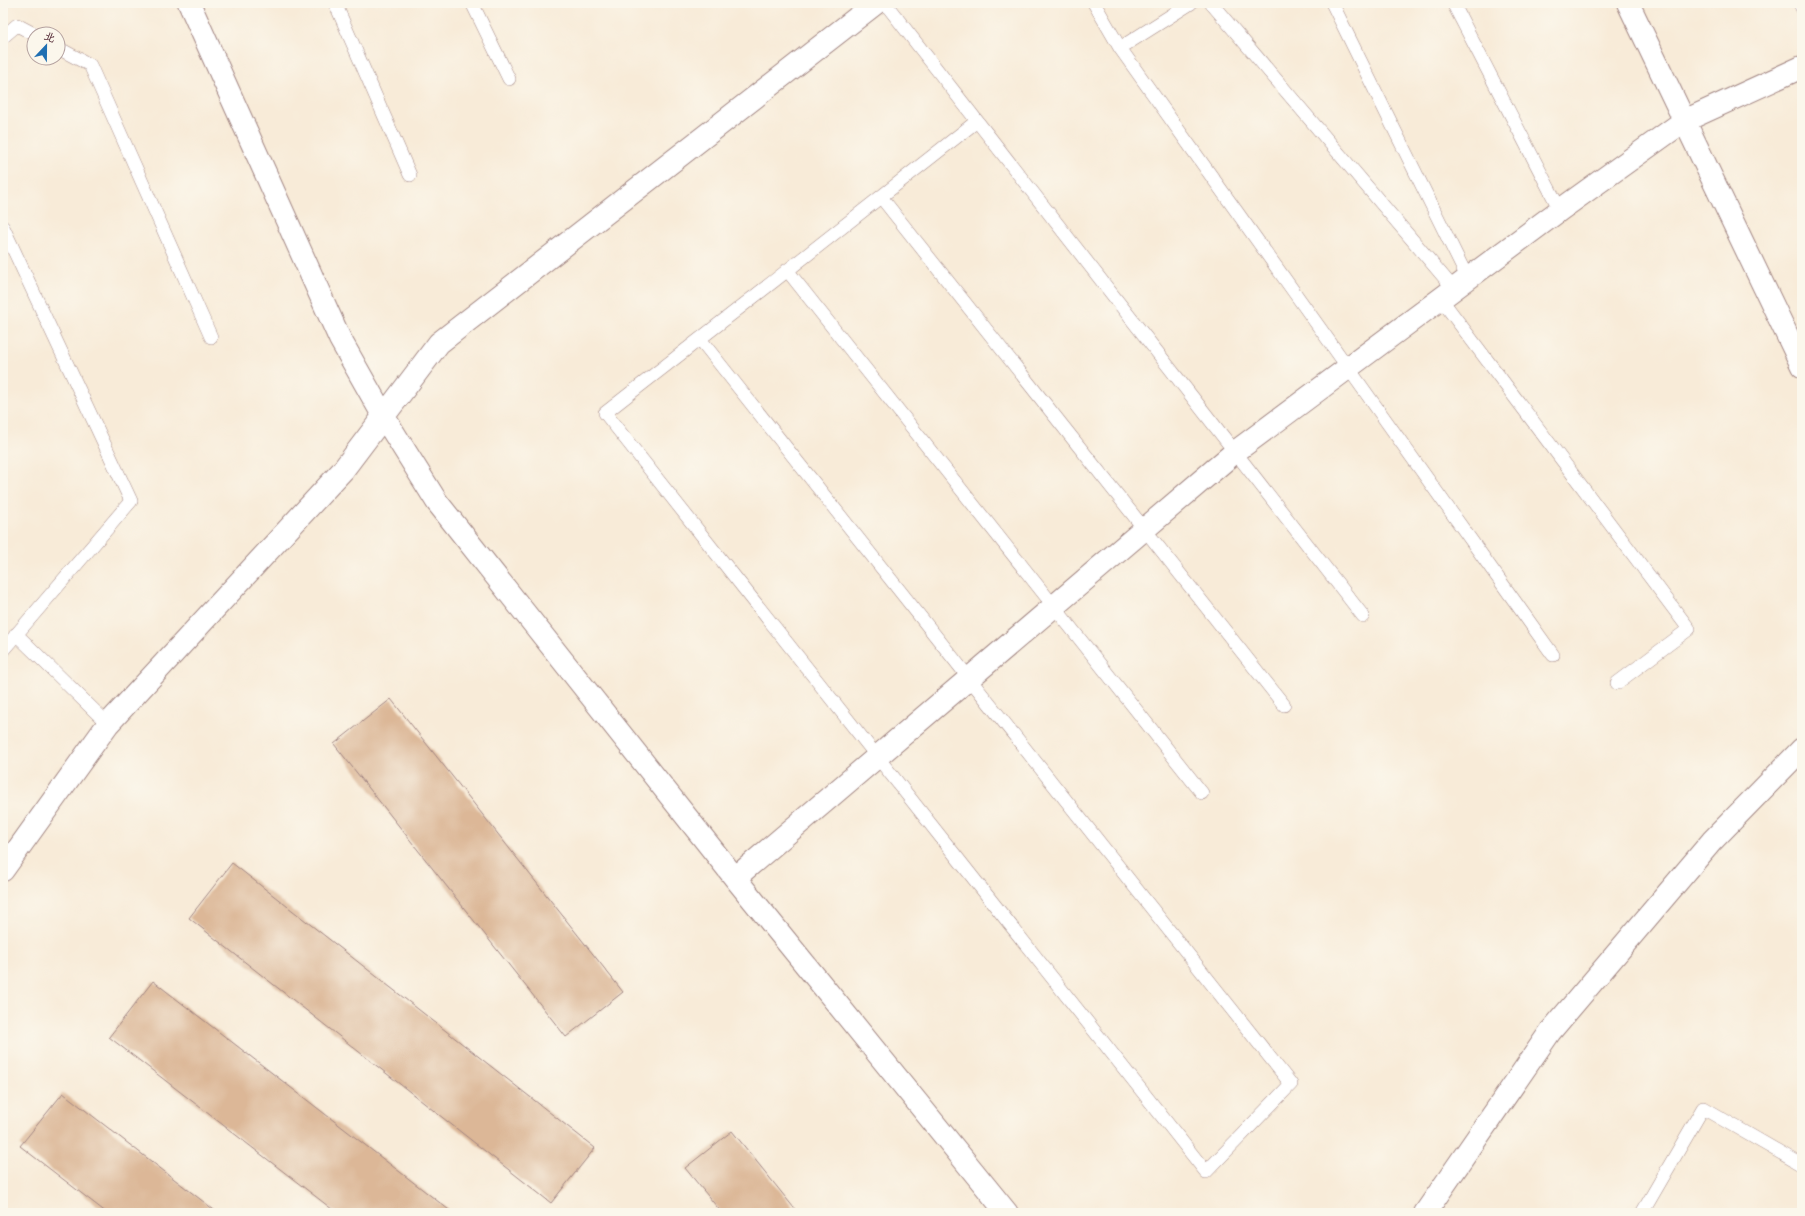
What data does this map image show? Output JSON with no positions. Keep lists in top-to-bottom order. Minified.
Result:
{"north":"top"}
